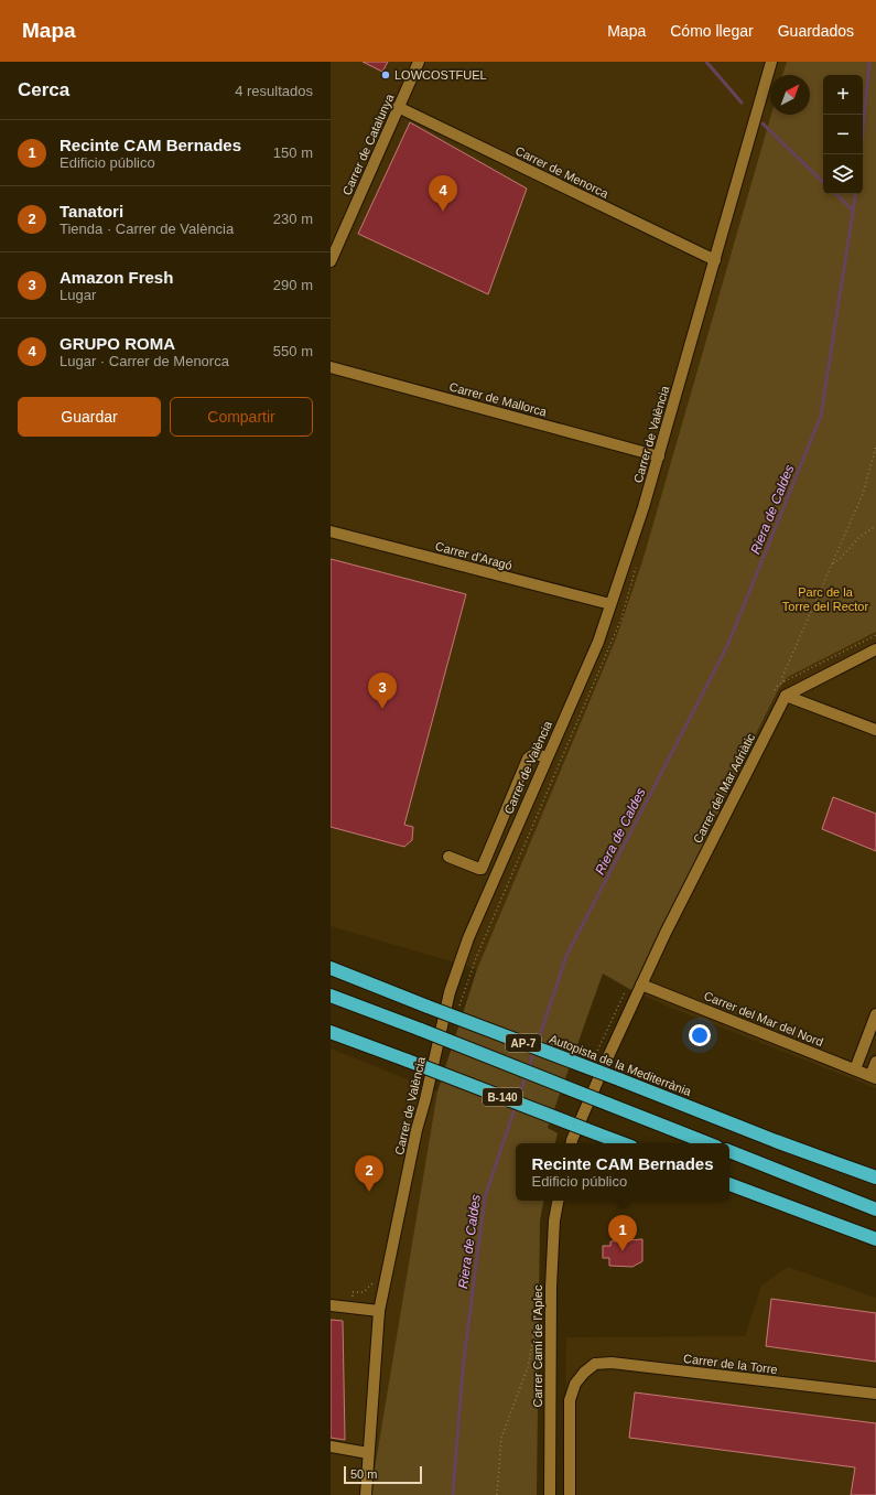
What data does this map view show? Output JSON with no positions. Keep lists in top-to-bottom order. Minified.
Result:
{"streets":{"highway":["AP-7","Autopista de la Mediterrània","B-140"],"street":["Carrer de Catalunya","Carrer de Menorca","Carrer de Mallorca","Carrer de València","Carrer d'Aragó","Carrer del Mar Adriàtic","Carrer del Mar del Nord","Carrer Camí de l'Aplec","Carrer de la Torre"]},"crossings":[["Carrer de Catalunya","Carrer de Menorca"],["Carrer de Menorca","Carrer de València"],["Carrer de Mallorca","Carrer de València"],["Carrer de València","Carrer d'Aragó"],["Carrer del Mar Adriàtic","Carrer del Mar del Nord"]],"water":["Riera de Caldes"],"parks":["Parc de la Torre del Rector"],"places":["LOWCOSTFUEL"],"scale_bar":"50 m","north":"top right","page":{"header":"Mapa","nav":["Mapa","Cómo llegar","Guardados"],"heading":["Cerca","4 resultados"],"map_buttons":["+","−"],"list":[{"mark":"1","name":"Recinte CAM Bernades","note":"Edificio público","value":"150 m"},{"mark":"2","name":"Tanatori","note":"Tienda · Carrer de València","value":"230 m"},{"mark":"3","name":"Amazon Fresh","note":"Lugar","value":"290 m"},{"mark":"4","name":"GRUPO ROMA","note":"Lugar · Carrer de Menorca","value":"550 m"}],"pins":["4","3","2","1"],"buttons":["Guardar","Compartir"],"popup":["Recinte CAM Bernades","Edificio público"],"scale":"50 m"}}
